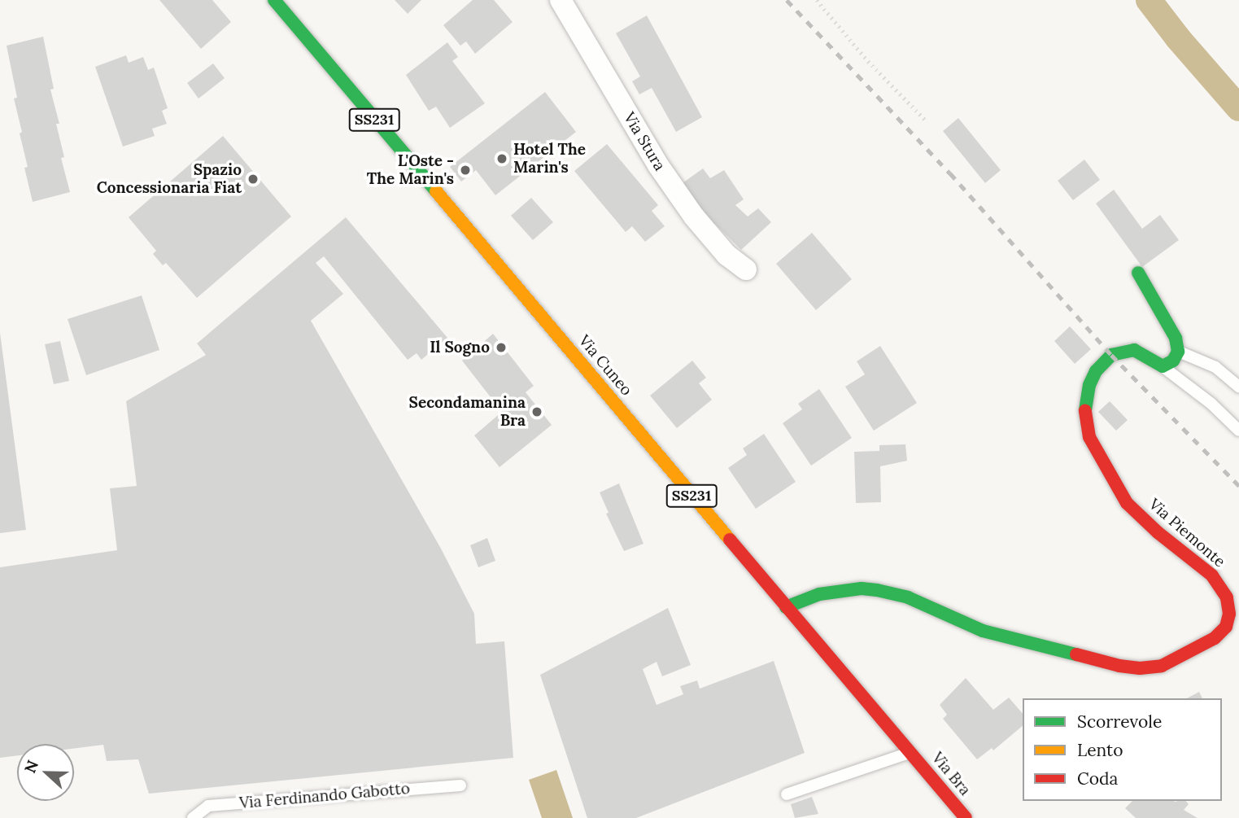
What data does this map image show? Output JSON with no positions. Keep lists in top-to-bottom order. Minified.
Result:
{"streets":{"main road":["SS231","Via Cuneo","Via Piemonte","Via Bra"],"street":["Via Stura"],"lane":["Via Ferdinando Gabotto"]},"crossings":[["Via Cuneo","Via Piemonte"],["Via Cuneo","Via Bra"]],"places":["Hotel The Marin's","L'Oste - The Marin's","Spazio Concessionaria Fiat","Il Sogno","Secondamanina Bra"],"legend":["Scorrevole","Lento","Coda"],"north":"left"}
